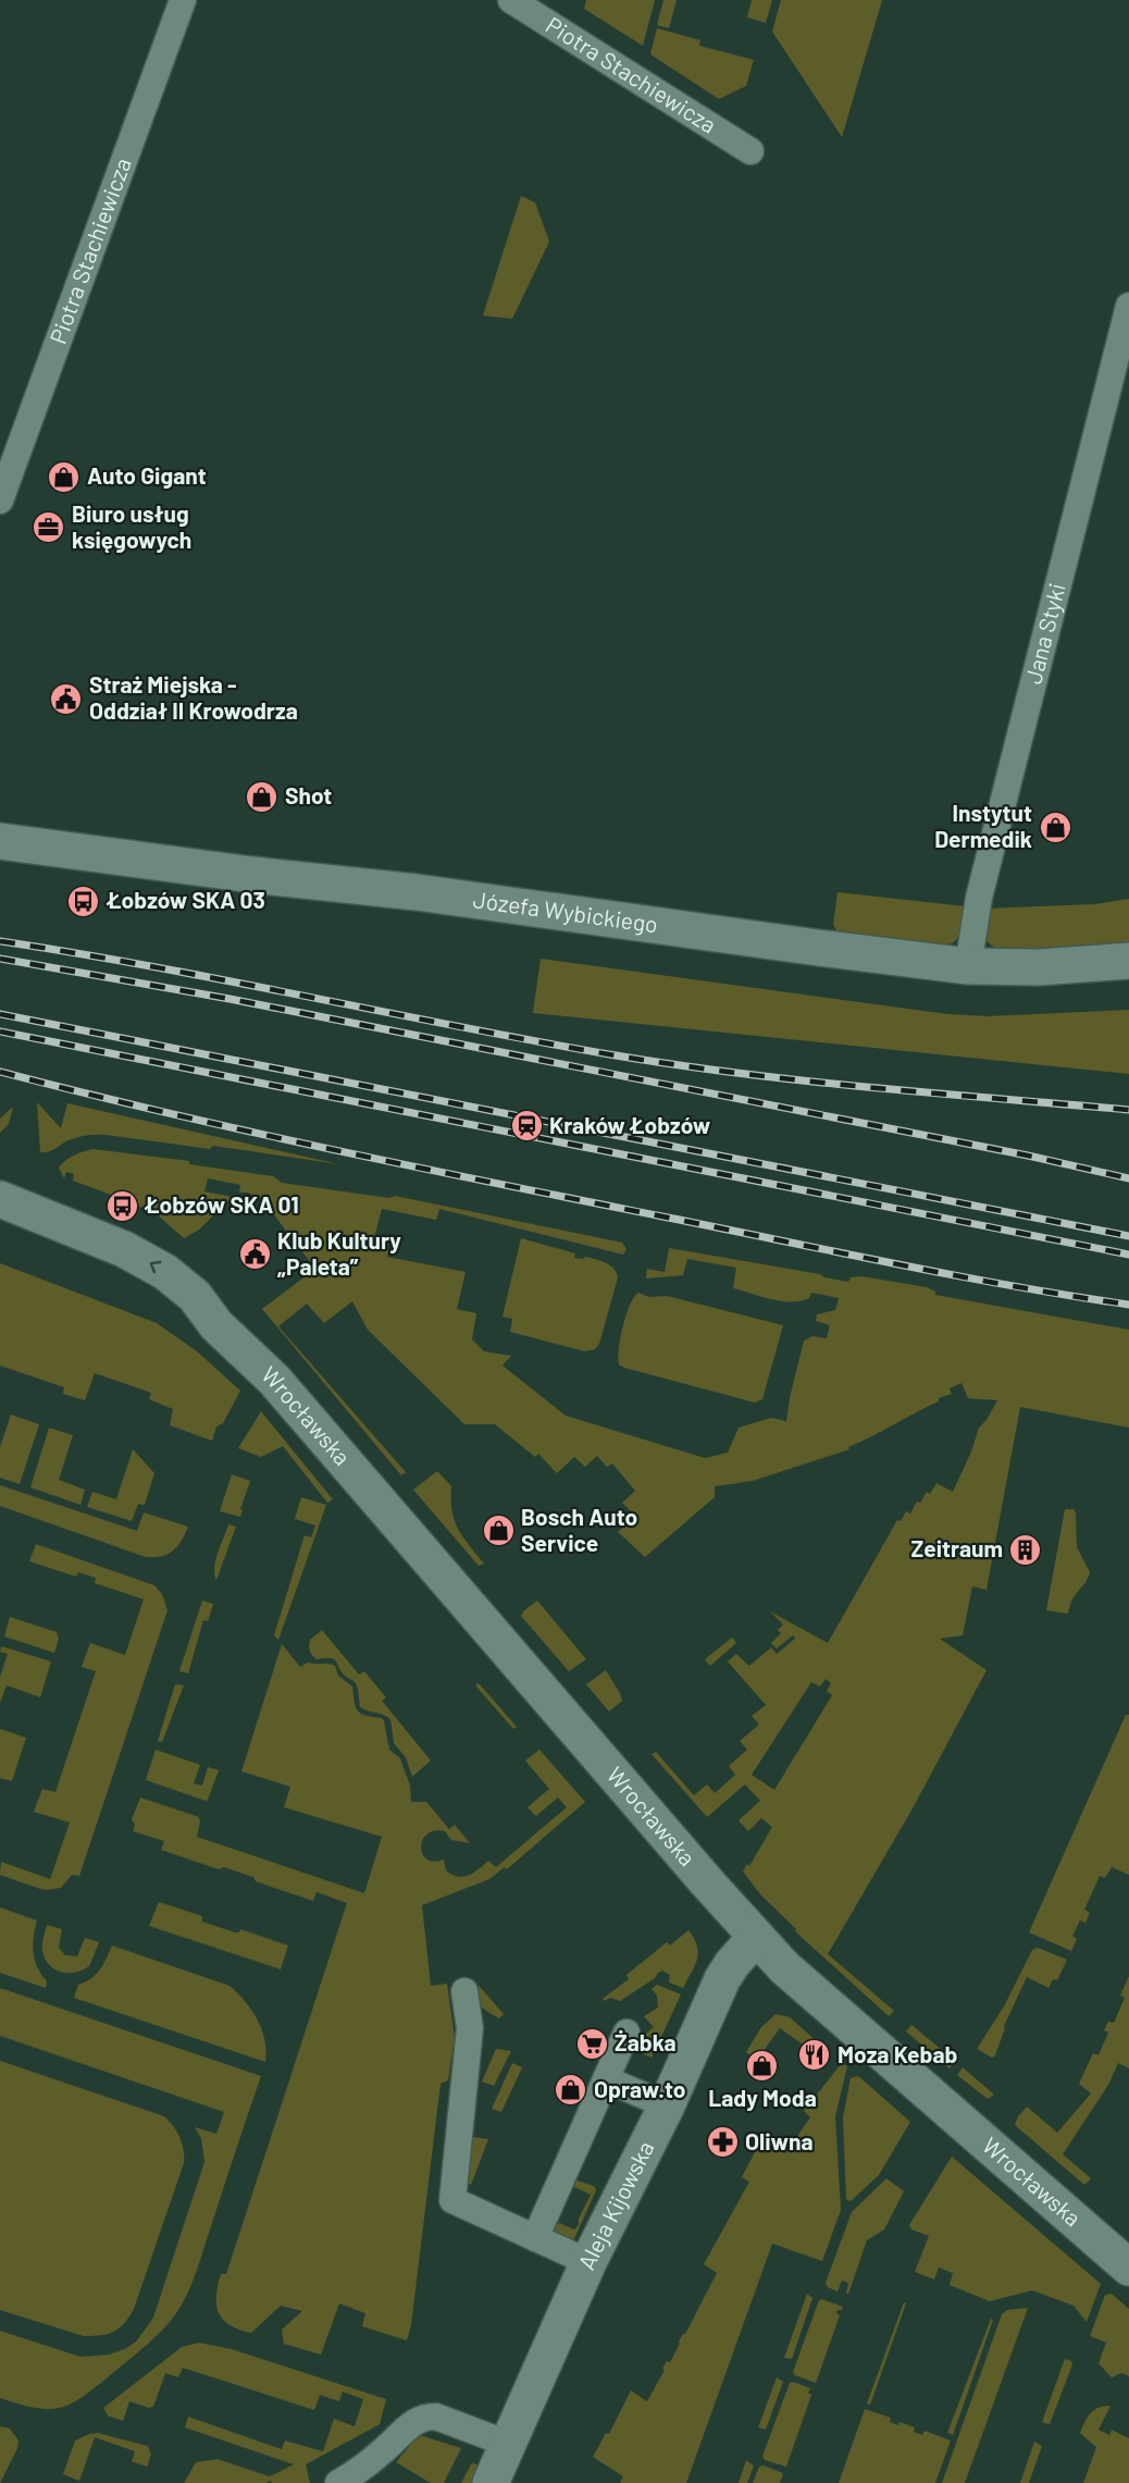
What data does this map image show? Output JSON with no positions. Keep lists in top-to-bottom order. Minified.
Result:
{"streets":{"street":["Piotra Stachiewicza","Jana Styki","Józefa Wybickiego","Wrocławska","Aleja Kijowska"]},"crossings":[["Jana Styki","Józefa Wybickiego"],["Wrocławska","Aleja Kijowska"]],"places":{"shop":["Auto Gigant","Shot","Instytut Dermedik","Bosch Auto Service","Lady Moda","Opraw.to"],"office":["Biuro usług księgowych"],"public building":["Straż Miejska - Oddział II Krowodrza","Klub Kultury „Paleta”"],"bus stop":["Łobzów SKA 03","Łobzów SKA 01"],"station":["Kraków Łobzów"],"building":["Zeitraum"],"supermarket":["Żabka"],"restaurant":["Moza Kebab"],"pharmacy":["Oliwna"]}}
